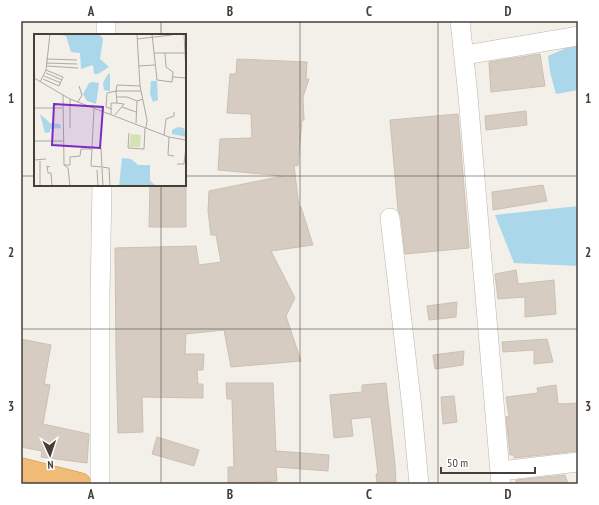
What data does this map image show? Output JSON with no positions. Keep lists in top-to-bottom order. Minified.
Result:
{"scale_bar":"50 m","north":"bottom","grid":{"columns":["A","B","C","D"],"rows":["1","2","3"]}}
